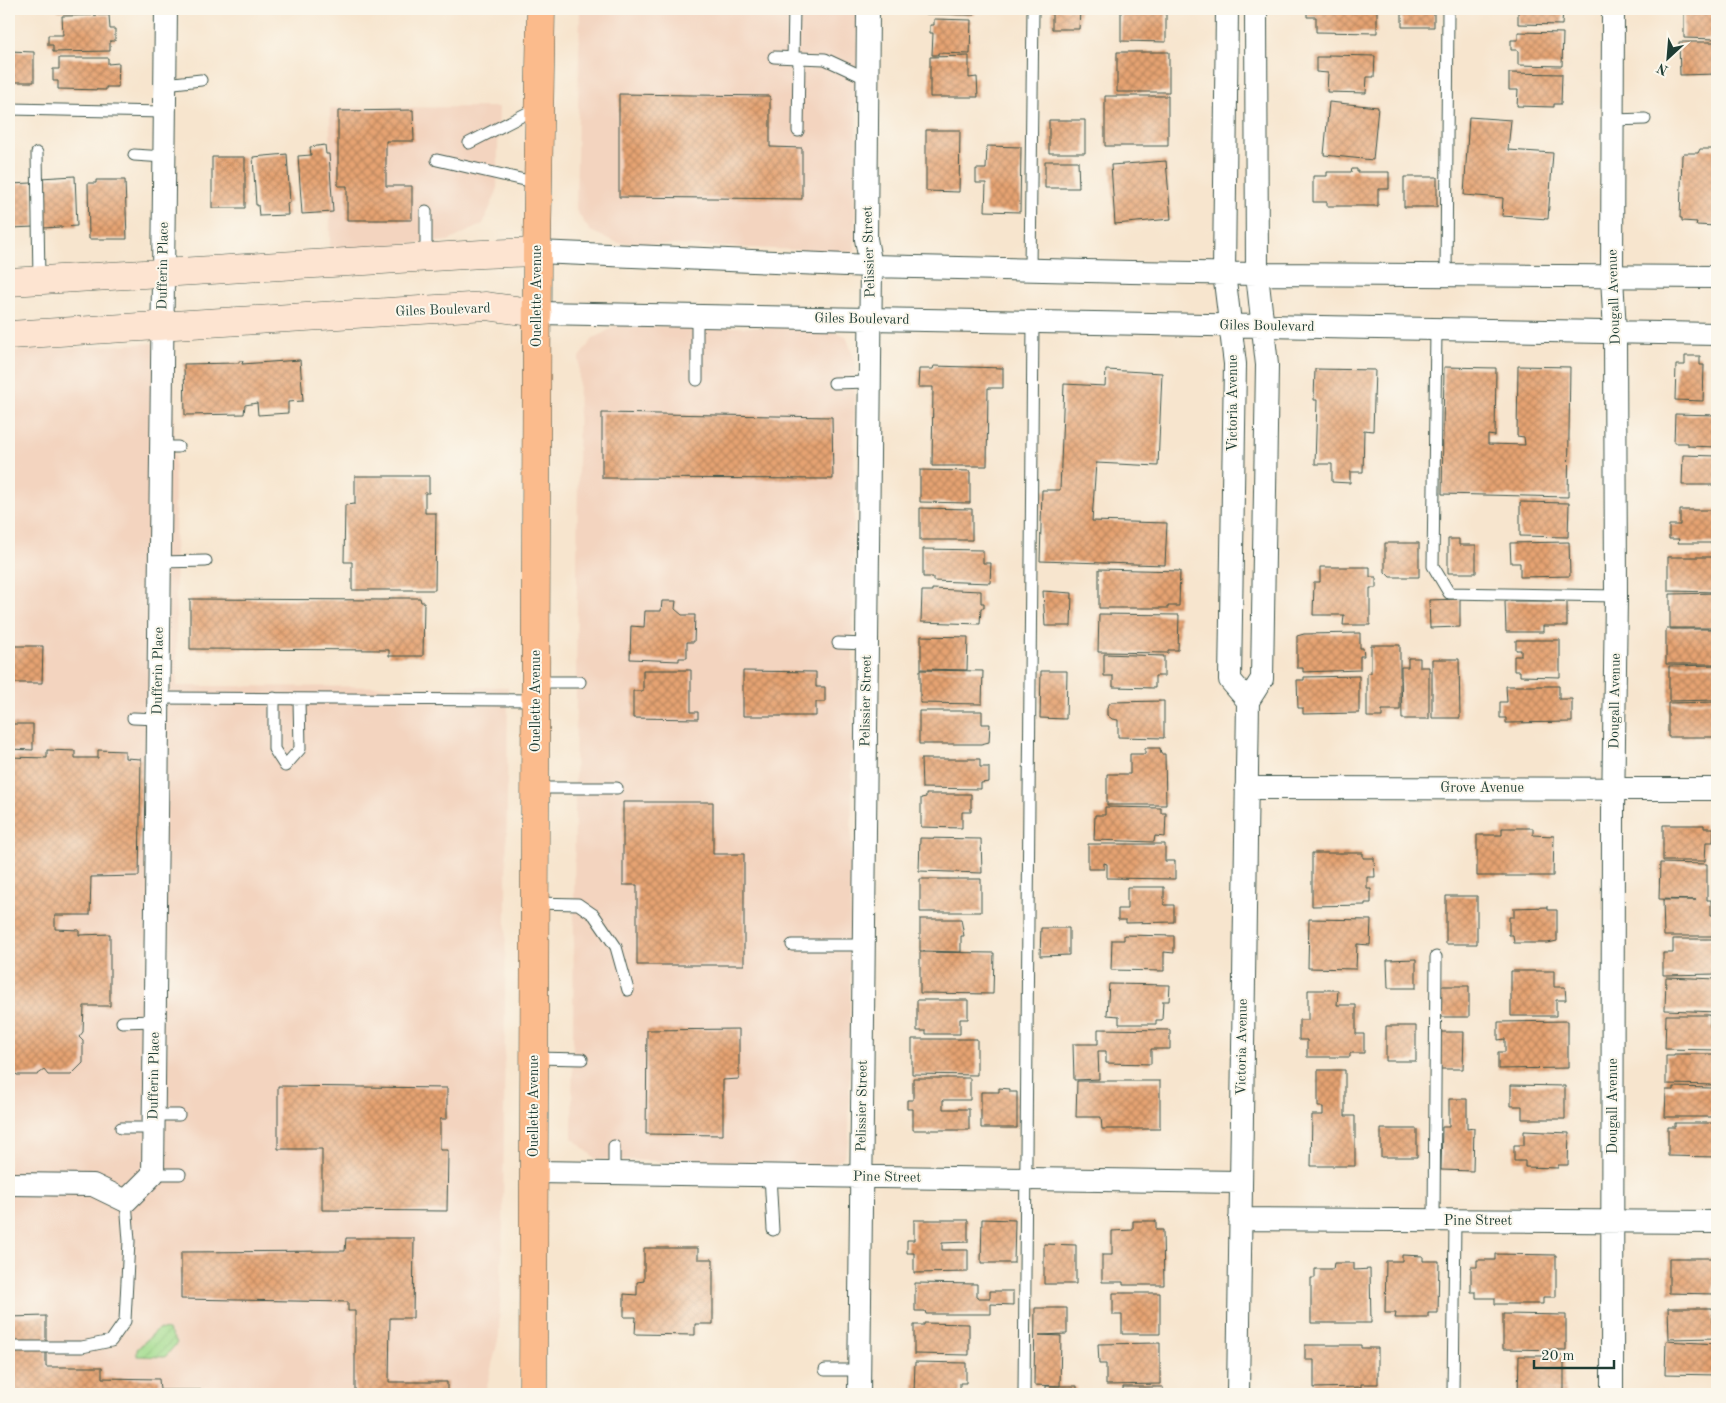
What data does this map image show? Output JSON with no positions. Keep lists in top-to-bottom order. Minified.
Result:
{"streets":{"main road":["Ouellette Avenue"],"street":["Pelissier Street","Dufferin Place","Dougall Avenue","Giles Boulevard","Victoria Avenue","Grove Avenue","Pine Street"]},"crossings":[["Pelissier Street","Giles Boulevard"],["Pelissier Street","Pine Street"],["Dufferin Place","Giles Boulevard"],["Ouellette Avenue","Giles Boulevard"],["Ouellette Avenue","Pine Street"],["Dougall Avenue","Giles Boulevard"],["Dougall Avenue","Grove Avenue"],["Dougall Avenue","Pine Street"],["Giles Boulevard","Victoria Avenue"],["Victoria Avenue","Grove Avenue"],["Victoria Avenue","Pine Street"]],"scale_bar":"20 m","north":"bottom left"}
